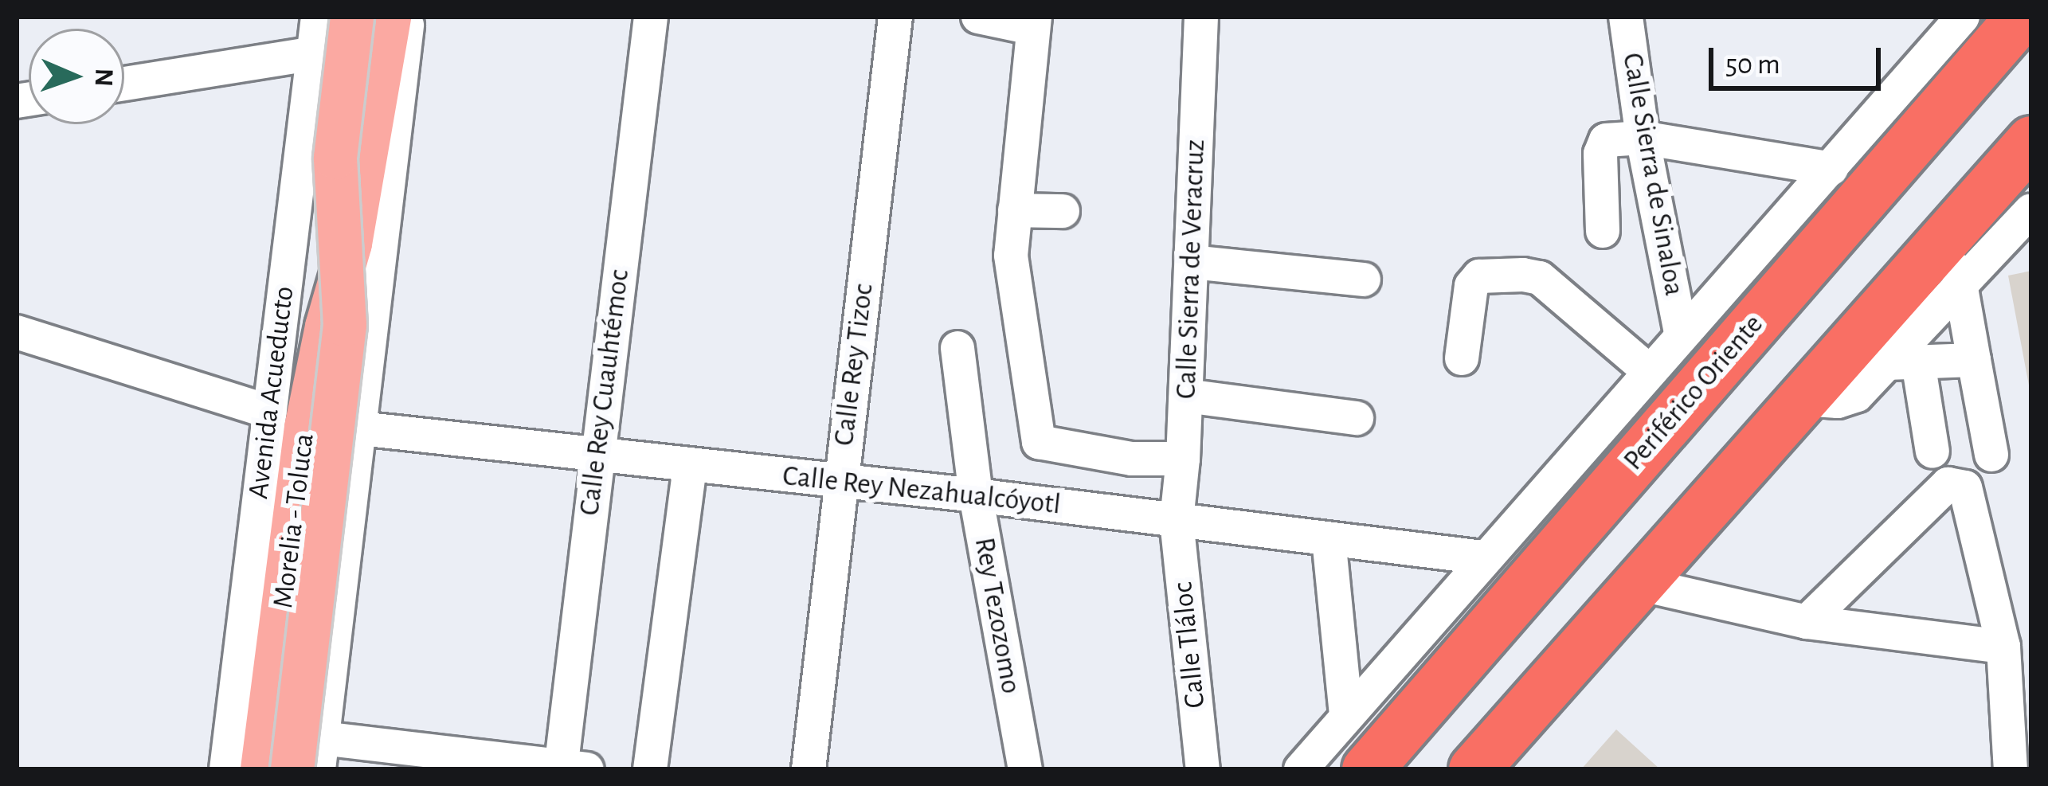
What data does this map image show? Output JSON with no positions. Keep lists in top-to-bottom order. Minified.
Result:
{"streets":{"highway":["Periférico Oriente"],"main road":["Morelia - Toluca"],"street":["Calle Sierra de Sinaloa","Calle Sierra de Veracruz","Calle Rey Tizoc","Avenida Acueducto","Calle Rey Cuauhtémoc","Calle Rey Nezahualcóyotl","Rey Tezozomo","Calle Tláloc"]},"crossings":[["Calle Sierra de Veracruz","Calle Rey Nezahualcóyotl"],["Calle Sierra de Veracruz","Calle Tláloc"],["Calle Rey Tizoc","Calle Rey Nezahualcóyotl"],["Calle Rey Cuauhtémoc","Calle Rey Nezahualcóyotl"],["Calle Rey Nezahualcóyotl","Rey Tezozomo"],["Calle Rey Nezahualcóyotl","Calle Tláloc"]],"scale_bar":"50 m","north":"right"}
